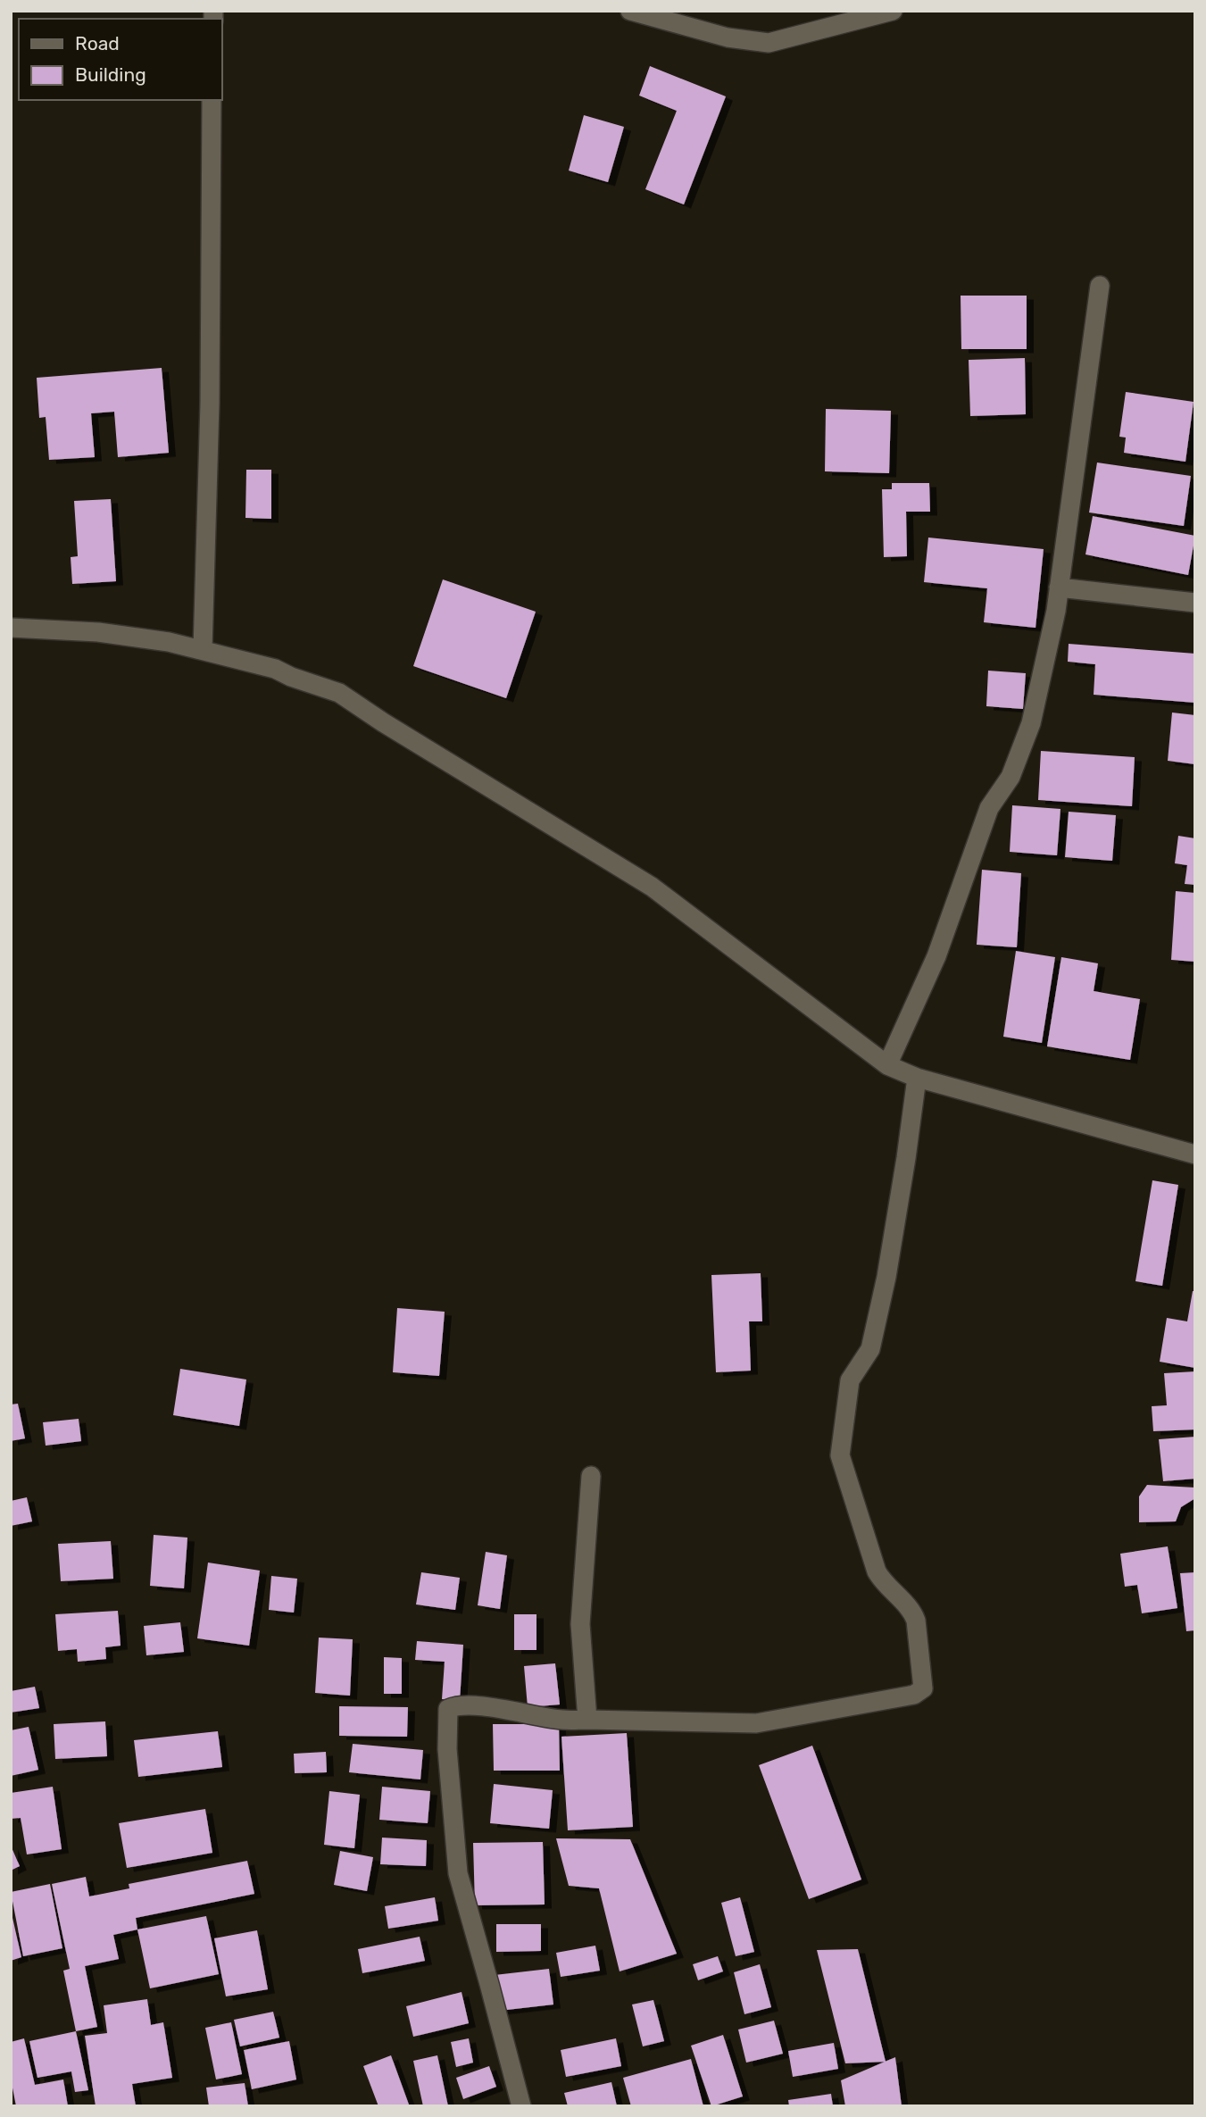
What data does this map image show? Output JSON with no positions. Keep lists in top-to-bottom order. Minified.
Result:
{"legend":["Road","Building"]}
